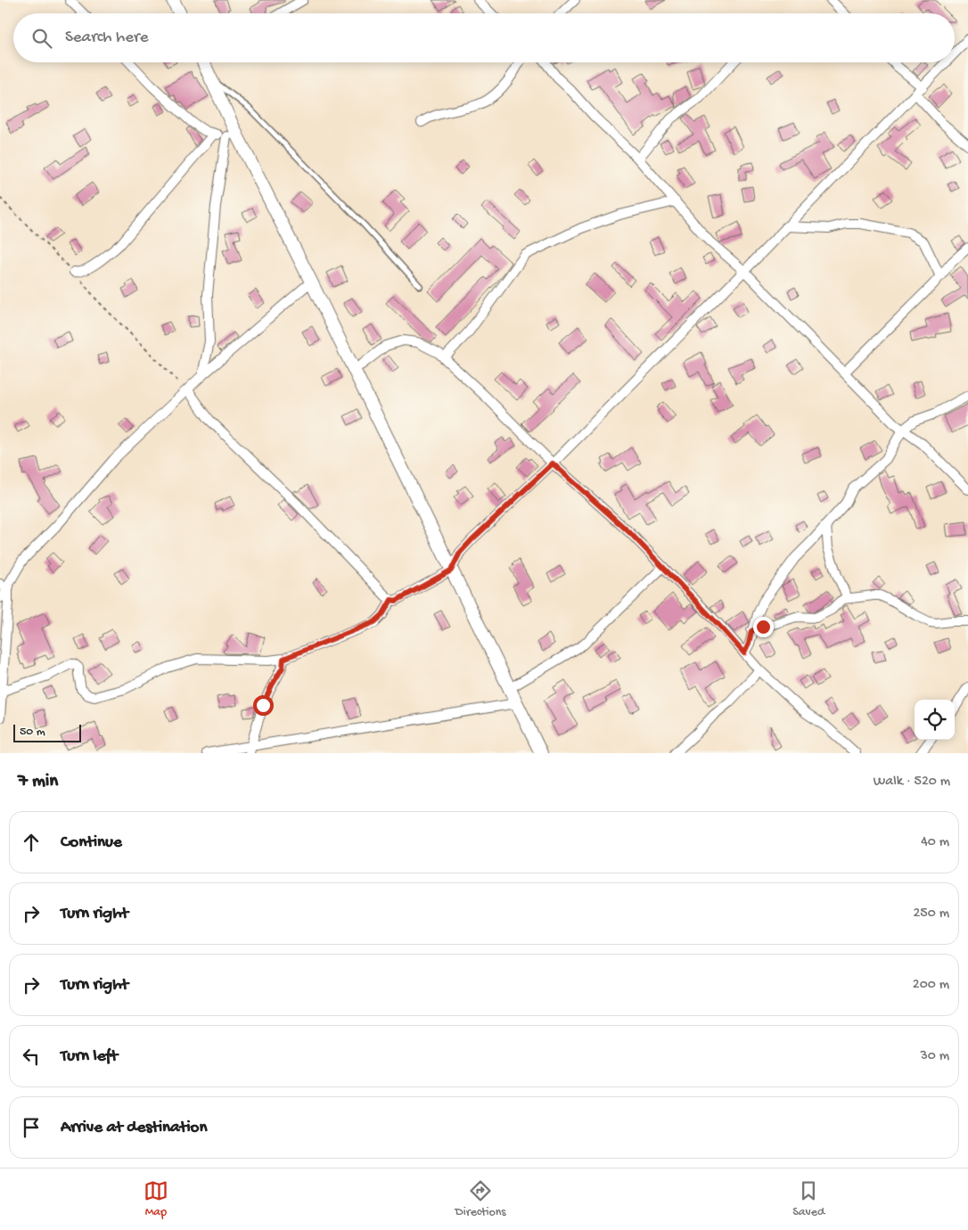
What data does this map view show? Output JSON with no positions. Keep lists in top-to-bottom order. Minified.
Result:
{"scale_bar":"50 m","page":{"search":"Search here","scale":"50 m","heading":["7 min","Walk · 520 m"],"list":[["Continue","40 m"],["Turn right","250 m"],["Turn right","200 m"],["Turn left","30 m"],"Arrive at destination"],"nav":["Map","Directions","Saved"]}}
